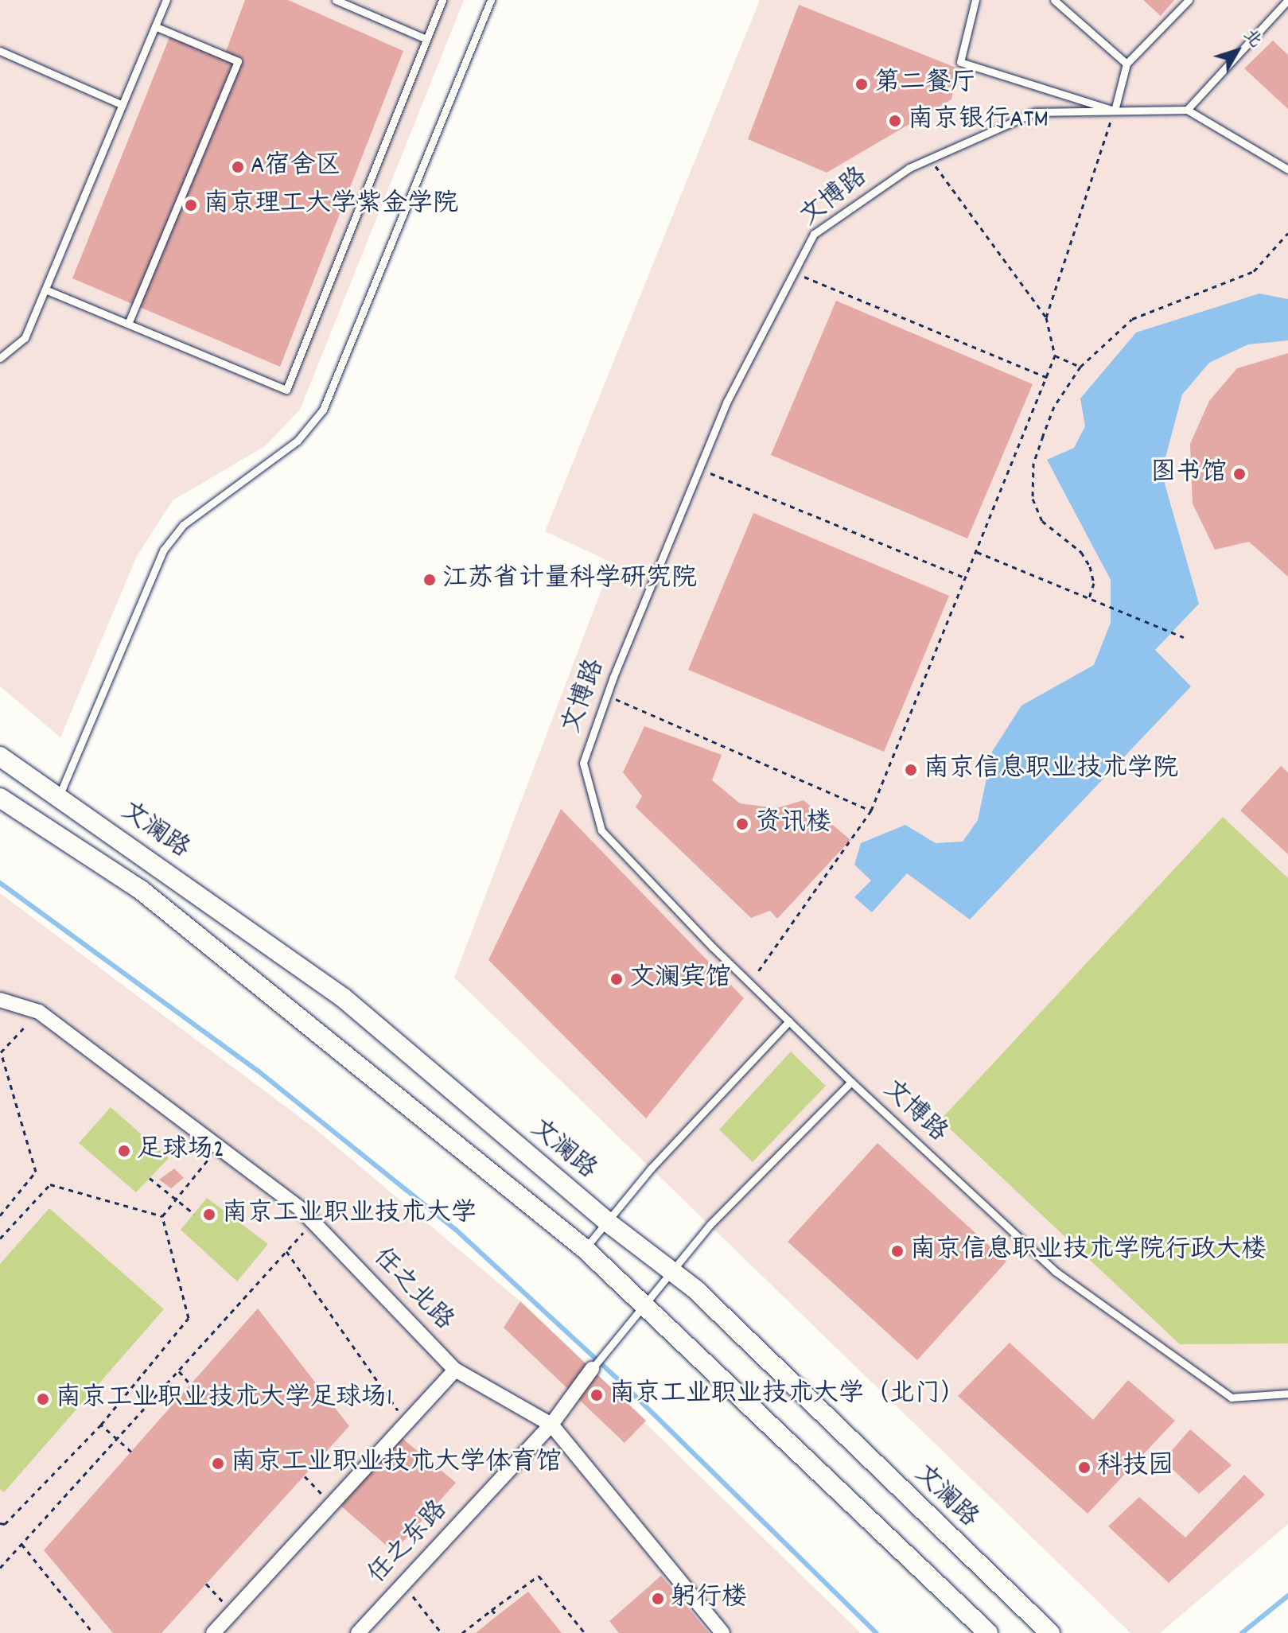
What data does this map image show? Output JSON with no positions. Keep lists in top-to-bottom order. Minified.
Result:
{"streets":{"main road":["文澜路"],"street":["任之北路","任之东路"],"lane":["文博路"]},"crossings":[["任之北路","任之东路"]],"places":["第二餐厅","南京银行ATM","A宿舍区","南京理工大学紫金学院","图书馆","江苏省计量科学研究院","南京信息职业技术学院","资讯楼","文澜宾馆","足球场2","南京工业职业技术大学","南京信息职业技术学院行政大楼","南京工业职业技术大学（北门）","南京工业职业技术大学足球场1","南京工业职业技术大学体育馆","科技园","躬行楼"],"north":"top right"}
